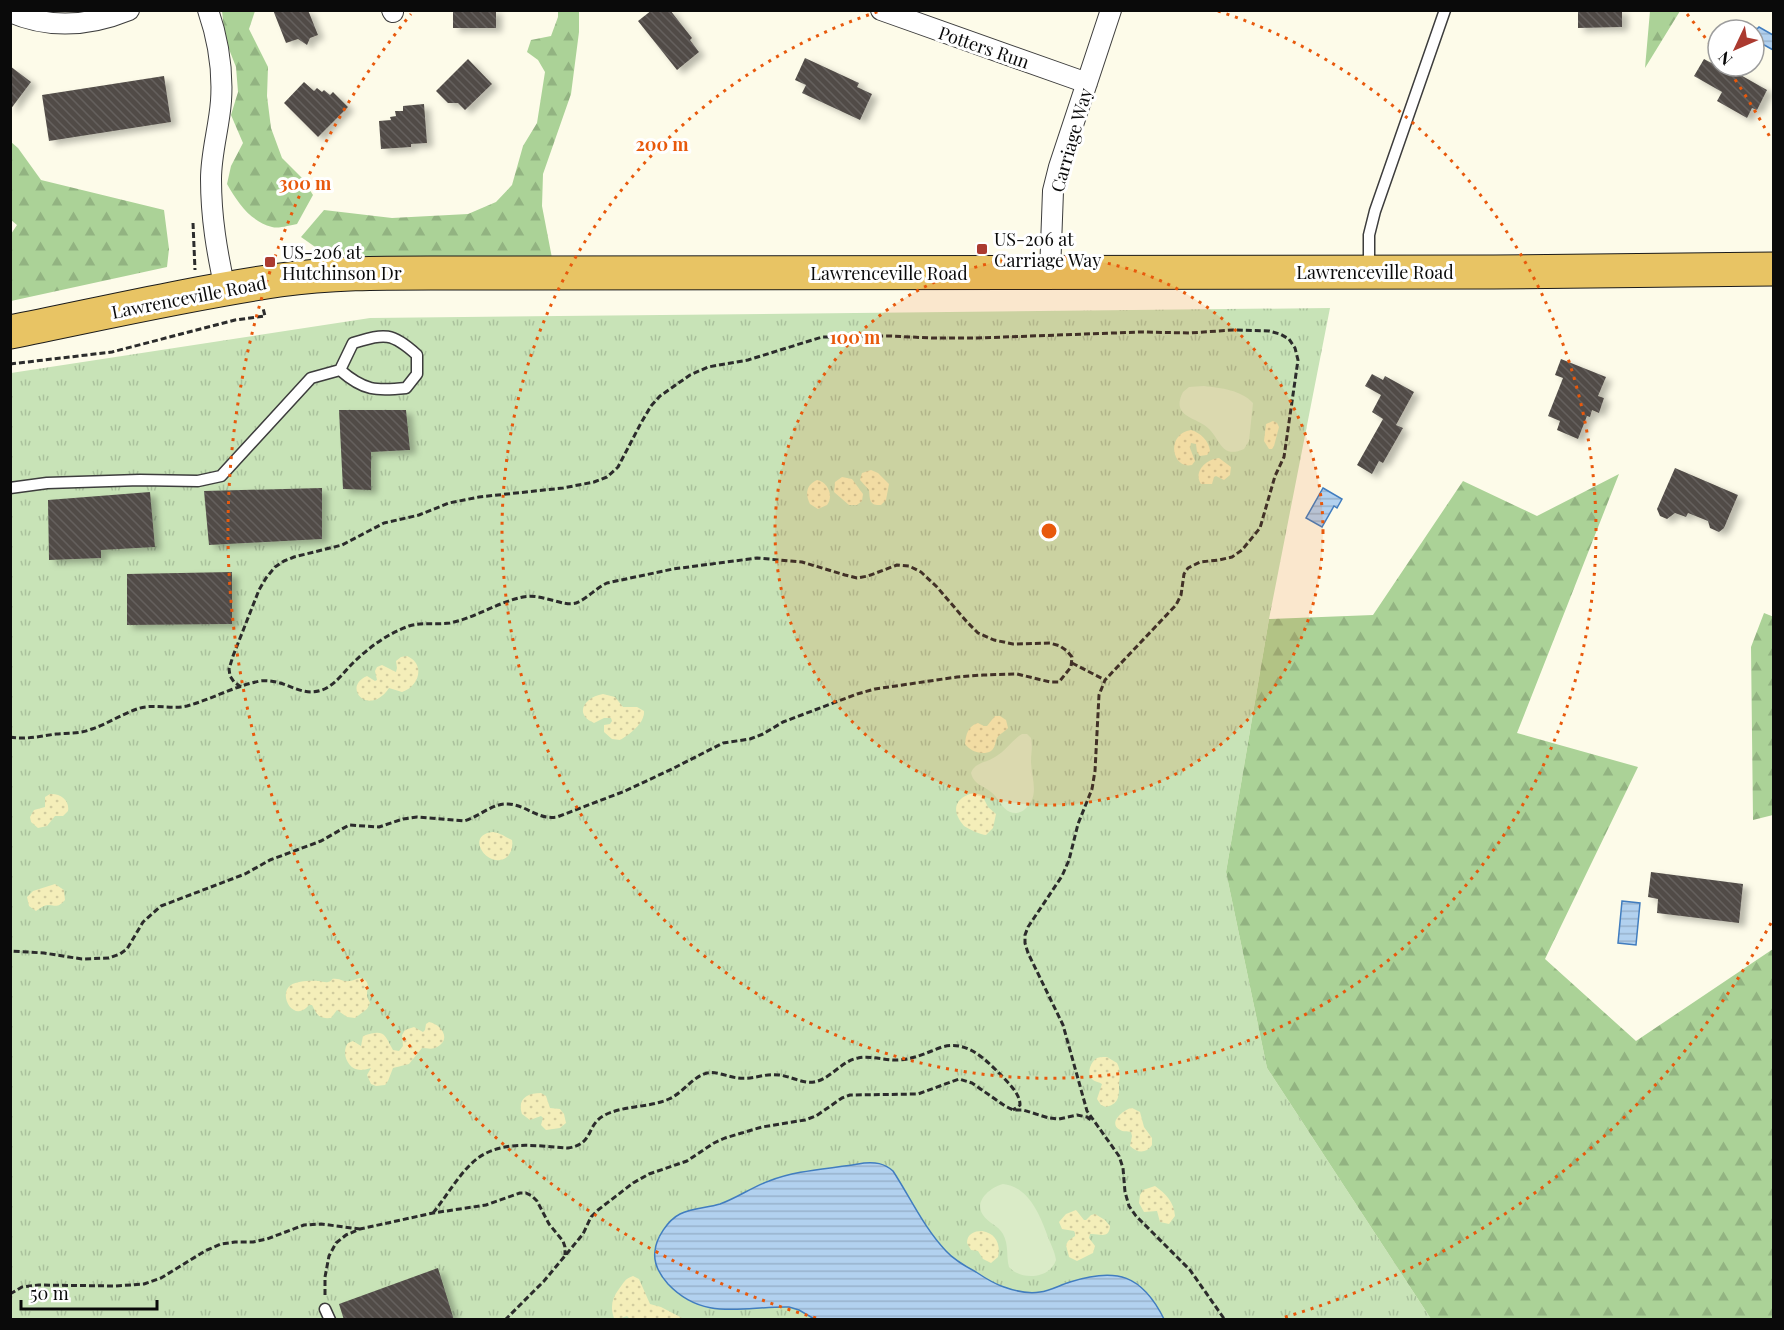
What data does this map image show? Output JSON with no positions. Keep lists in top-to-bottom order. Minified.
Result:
{"streets":{"highway":["Lawrenceville Road"],"street":["Potters Run","Carriage Way"]},"crossings":[["Potters Run","Carriage Way"],["Carriage Way","Lawrenceville Road"]],"places":{"transit":["US-206 at Carriage Way","US-206 at Hutchinson Dr"]},"scale_bar":"50 m","north":"bottom left","rings":["200 m","300 m","100 m"]}
